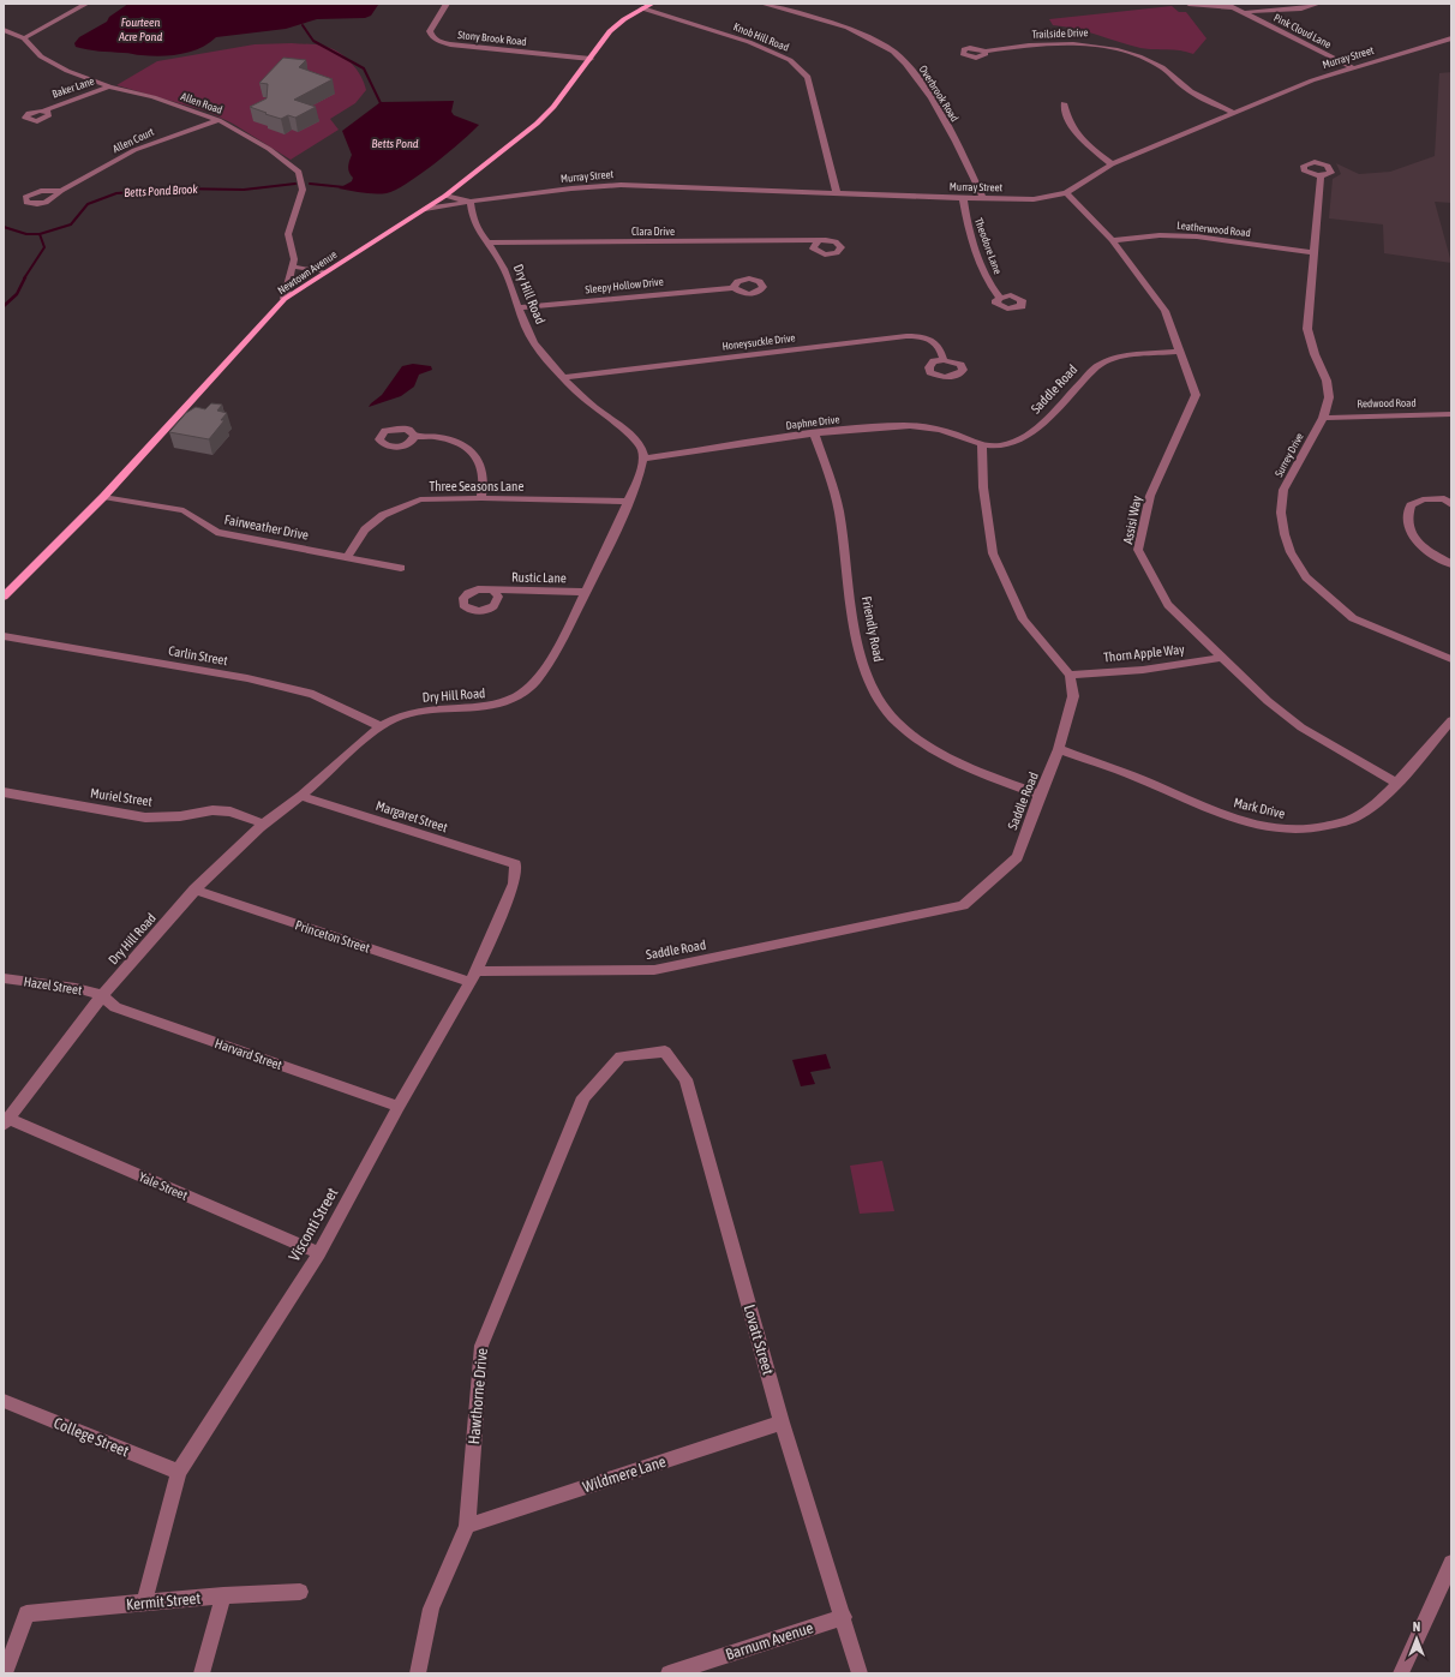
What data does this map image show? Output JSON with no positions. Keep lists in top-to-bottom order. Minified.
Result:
{"streets":{"main road":["Newtown Avenue"],"street":["Pink Cloud Lane","Trailside Drive","Knob Hill Road","Stony Brook Road","Murray Street","Baker Lane","Overbrook Road","Allen Road","Allen Court","Leatherwood Road","Clara Drive","Theodore Lane","Sleepy Hollow Drive","Dry Hill Road","Honeysuckle Drive","Saddle Road","Redwood Road","Daphne Drive","Surrey Drive","Three Seasons Lane","Assisi Way","Fairweather Drive","Rustic Lane","Friendly Road","Thorn Apple Way","Carlin Street","Muriel Street","Mark Drive","Margaret Street","Princeton Street","Hazel Street","Harvard Street","Yale Street","Visconti Street","Lovatt Street","Hawthorne Drive","College Street","Wildmere Lane","Kermit Street","Barnum Avenue"]},"crossings":[["Pink Cloud Lane","Murray Street"],["Trailside Drive","Murray Street"],["Knob Hill Road","Murray Street"],["Knob Hill Road","Newtown Avenue"],["Stony Brook Road","Newtown Avenue"],["Murray Street","Overbrook Road"],["Murray Street","Theodore Lane"],["Murray Street","Newtown Avenue"],["Murray Street","Dry Hill Road"],["Murray Street","Assisi Way"],["Baker Lane","Allen Road"],["Allen Road","Allen Court"],["Allen Road","Newtown Avenue"],["Leatherwood Road","Surrey Drive"],["Leatherwood Road","Assisi Way"],["Clara Drive","Dry Hill Road"],["Newtown Avenue","Fairweather Drive"],["Sleepy Hollow Drive","Dry Hill Road"],["Dry Hill Road","Honeysuckle Drive"],["Dry Hill Road","Daphne Drive"],["Dry Hill Road","Three Seasons Lane"],["Dry Hill Road","Rustic Lane"],["Dry Hill Road","Carlin Street"],["Dry Hill Road","Muriel Street"],["Dry Hill Road","Margaret Street"],["Dry Hill Road","Princeton Street"],["Dry Hill Road","Hazel Street"],["Dry Hill Road","Harvard Street"],["Dry Hill Road","Yale Street"],["Saddle Road","Daphne Drive"],["Saddle Road","Assisi Way"],["Saddle Road","Friendly Road"],["Saddle Road","Thorn Apple Way"],["Saddle Road","Mark Drive"],["Saddle Road","Princeton Street"],["Saddle Road","Visconti Street"],["Redwood Road","Surrey Drive"],["Daphne Drive","Friendly Road"],["Three Seasons Lane","Fairweather Drive"],["Assisi Way","Thorn Apple Way"],["Assisi Way","Mark Drive"],["Margaret Street","Visconti Street"],["Princeton Street","Visconti Street"],["Hazel Street","Harvard Street"],["Harvard Street","Visconti Street"],["Yale Street","Visconti Street"],["Visconti Street","College Street"],["Visconti Street","Kermit Street"],["Lovatt Street","Hawthorne Drive"],["Lovatt Street","Wildmere Lane"],["Lovatt Street","Barnum Avenue"],["Hawthorne Drive","Wildmere Lane"]],"water":["Fourteen Acre Pond","Betts Pond","Betts Pond Brook"],"north":"top"}
